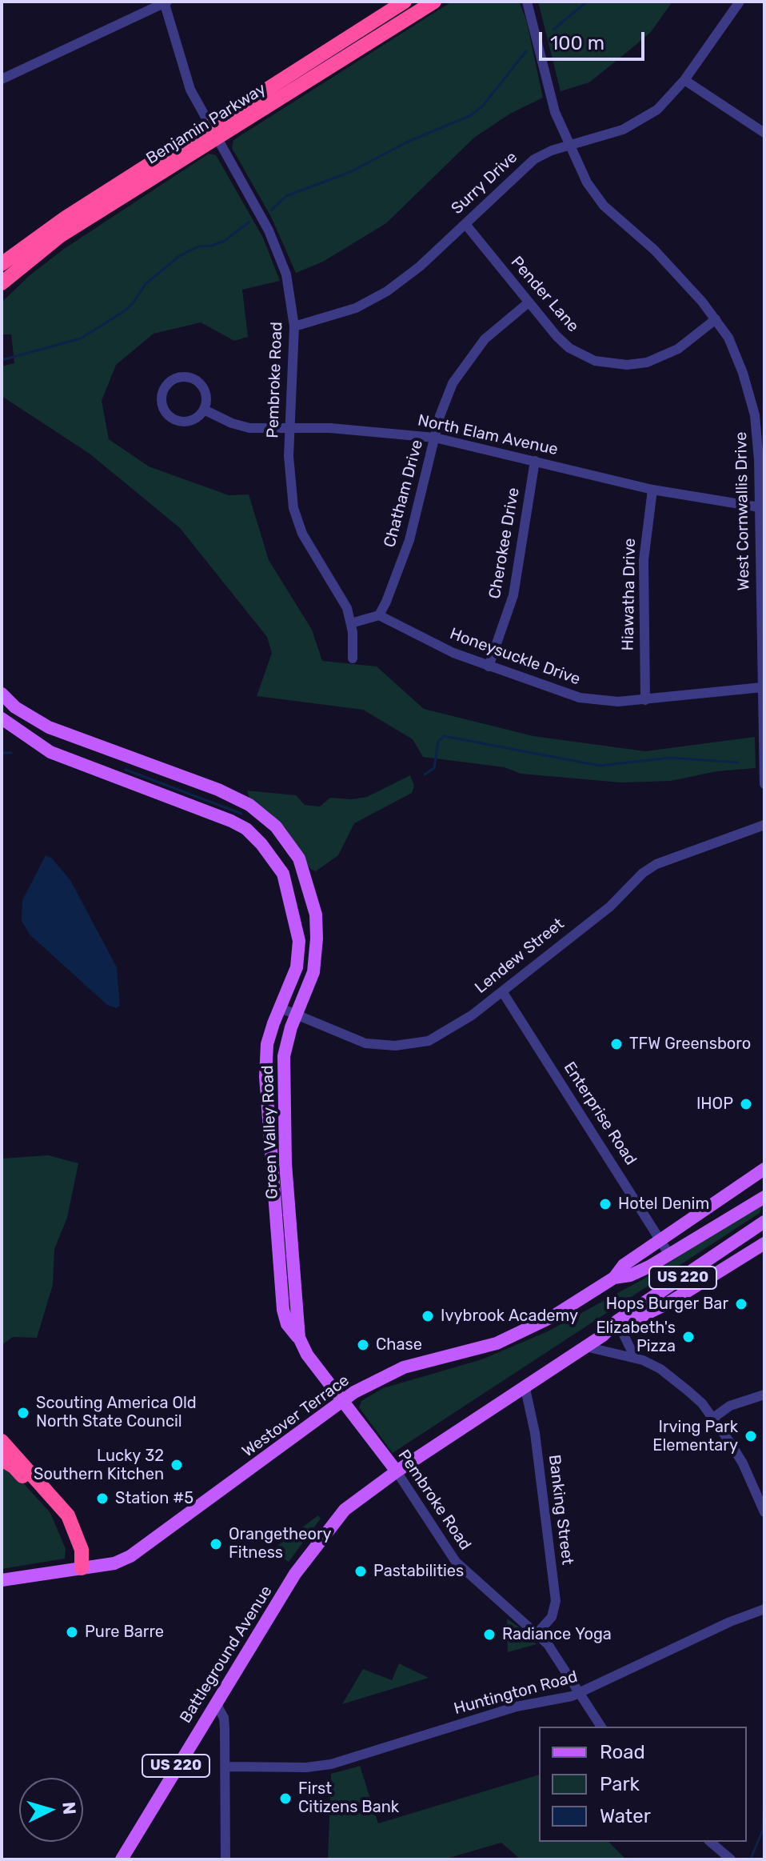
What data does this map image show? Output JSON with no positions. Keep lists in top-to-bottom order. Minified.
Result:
{"streets":{"highway":["Benjamin Parkway"],"main road":["Pembroke Road","Green Valley Road","US 220","Westover Terrace","Battleground Avenue"],"street":["Surry Drive","Pender Lane","North Elam Avenue","Chatham Drive","West Cornwallis Drive","Cherokee Drive","Hiawatha Drive","Honeysuckle Drive","Lendew Street","Enterprise Road","Banking Street","Huntington Road"]},"crossings":[["Benjamin Parkway","Pembroke Road"],["Surry Drive","Pender Lane"],["Surry Drive","Pembroke Road"],["Surry Drive","West Cornwallis Drive"],["Pender Lane","Chatham Drive"],["Pender Lane","West Cornwallis Drive"],["Pembroke Road","North Elam Avenue"],["Pembroke Road","Green Valley Road"],["Pembroke Road","Westover Terrace"],["Pembroke Road","Banking Street"],["Pembroke Road","Battleground Avenue"],["Pembroke Road","Huntington Road"],["North Elam Avenue","Chatham Drive"],["North Elam Avenue","West Cornwallis Drive"],["North Elam Avenue","Cherokee Drive"],["North Elam Avenue","Hiawatha Drive"],["Chatham Drive","Honeysuckle Drive"],["West Cornwallis Drive","Honeysuckle Drive"],["Cherokee Drive","Honeysuckle Drive"],["Hiawatha Drive","Honeysuckle Drive"],["Lendew Street","Enterprise Road"],["Lendew Street","Green Valley Road"],["Enterprise Road","Westover Terrace"],["Green Valley Road","Westover Terrace"],["Banking Street","Battleground Avenue"]],"places":["TFW Greensboro","IHOP","Hotel Denim","Hops Burger Bar","Ivybrook Academy","Elizabeth's Pizza","Chase","Scouting America Old North State Council","Irving Park Elementary","Lucky 32 Southern Kitchen","Station #5","Orangetheory Fitness","Pastabilities","Pure Barre","Radiance Yoga","First Citizens Bank"],"legend":["Road","Park","Water"],"scale_bar":"100 m","north":"right"}
